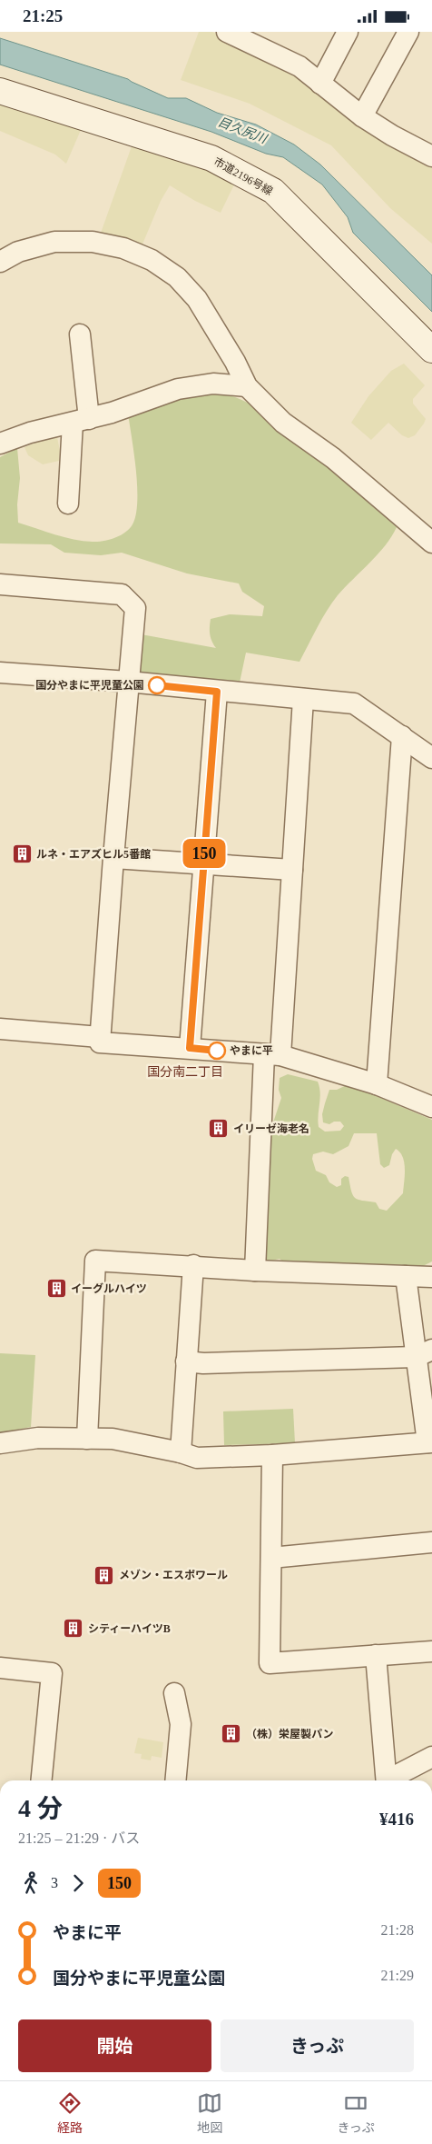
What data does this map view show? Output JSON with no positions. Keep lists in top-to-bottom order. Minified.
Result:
{"streets":{"street":["市道2196号線"]},"districts":["国分南二丁目"],"water":["目久尻川"],"places":{"other":["国分やまに平児童公園","やまに平"],"building":["ルネ・エアズヒル5番館","イリーゼ海老名","イーグルハイツ","メゾン・エスポワール","シティーハイツB","（株）栄屋製パン"]},"lines":["bus line 150"],"page":{"status":"21:25","on_map":"150","heading":["4 分","21:25 – 21:29 · バス","¥416"],"legs":["3","150"],"list":[{"name":"やまに平","value":"21:28"},{"name":"国分やまに平児童公園","value":"21:29"}],"buttons":["開始","きっぷ"],"tabs":["経路","地図","きっぷ"]}}
